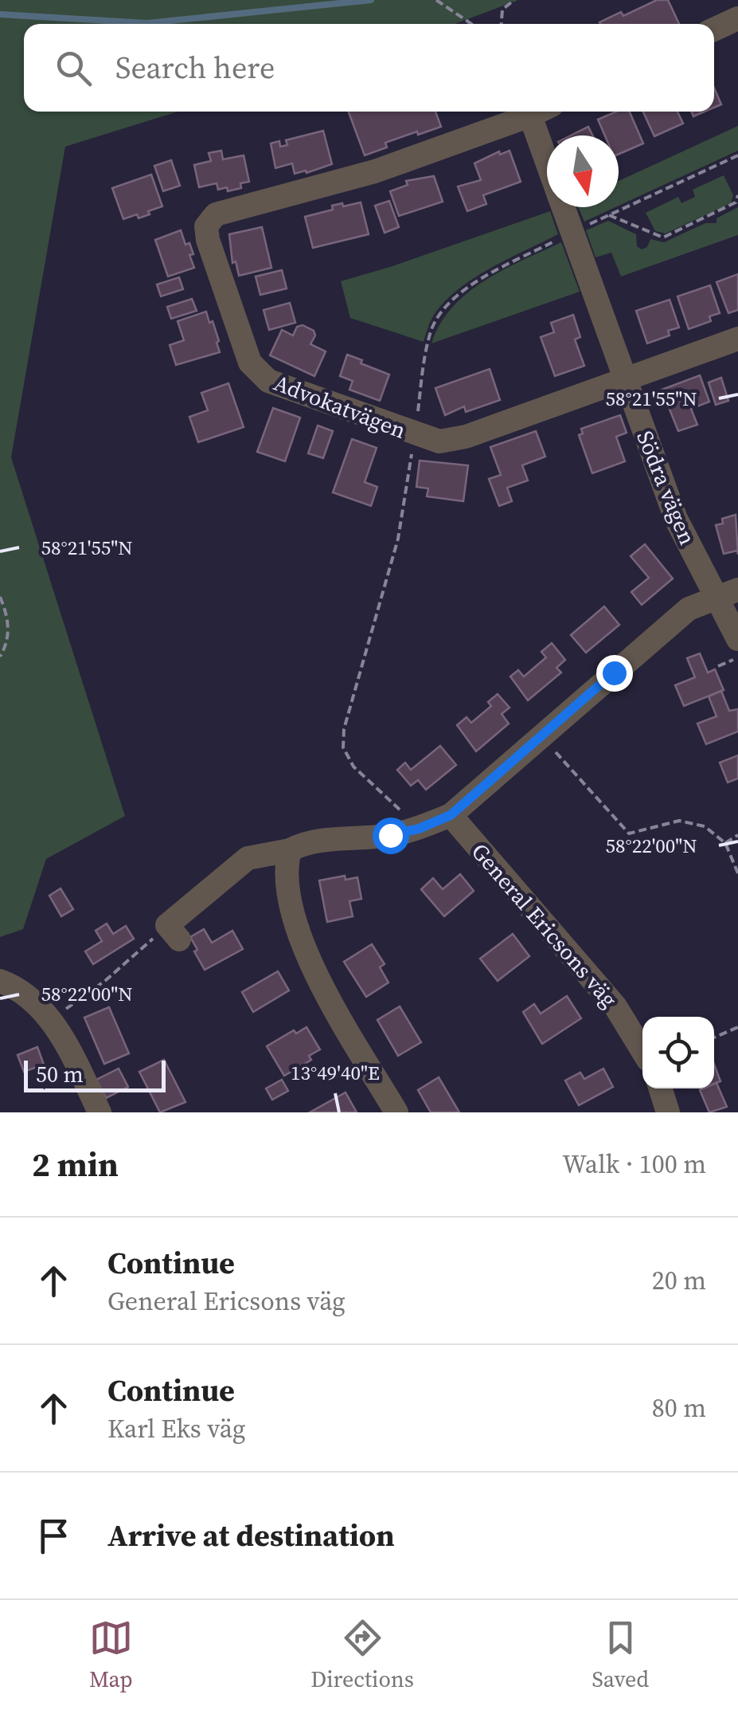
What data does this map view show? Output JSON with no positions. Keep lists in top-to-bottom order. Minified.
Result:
{"streets":{"street":["Advokatvägen","Södra vägen","General Ericsons väg"]},"crossings":[["Advokatvägen","Södra vägen"]],"scale_bar":"50 m","north":"bottom","page":{"search":"Search here","scale":"50 m","heading":["2 min","Walk · 100 m"],"list":[["Continue","General Ericsons väg","20 m"],["Continue","Karl Eks väg","80 m"],"Arrive at destination"],"nav":["Map","Directions","Saved"]},"coordinates":["58°21'55\"N","58°22'00\"N","13°49'40\"E"]}
